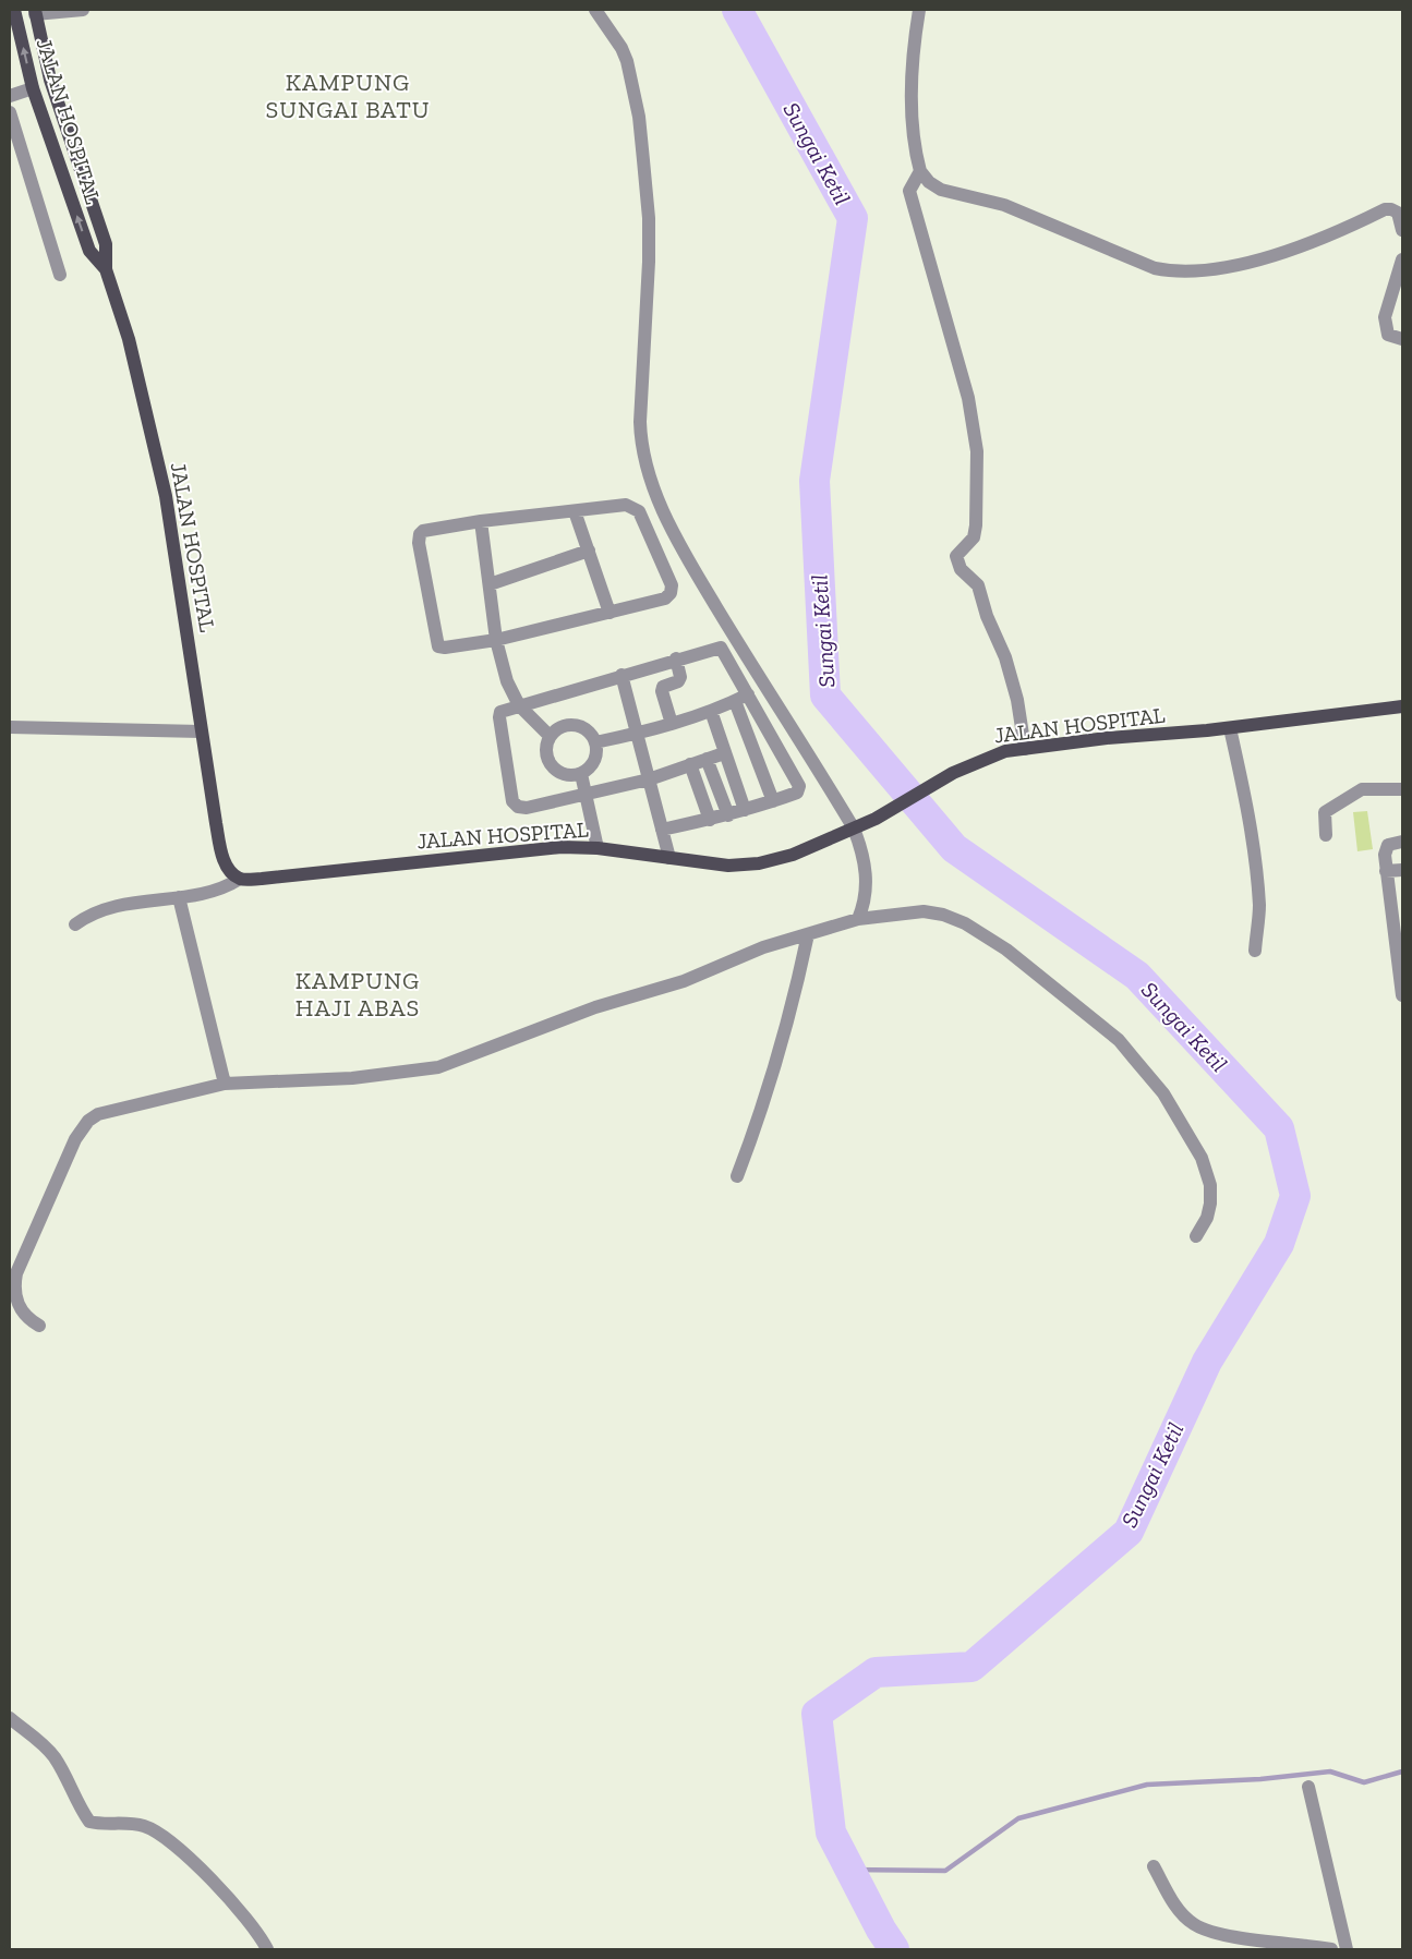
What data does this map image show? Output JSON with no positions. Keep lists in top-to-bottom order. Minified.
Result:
{"streets":{"main road":["JALAN HOSPITAL"]},"districts":["KAMPUNG SUNGAI BATU","KAMPUNG HAJI ABAS"],"water":["Sungai Ketil"]}
